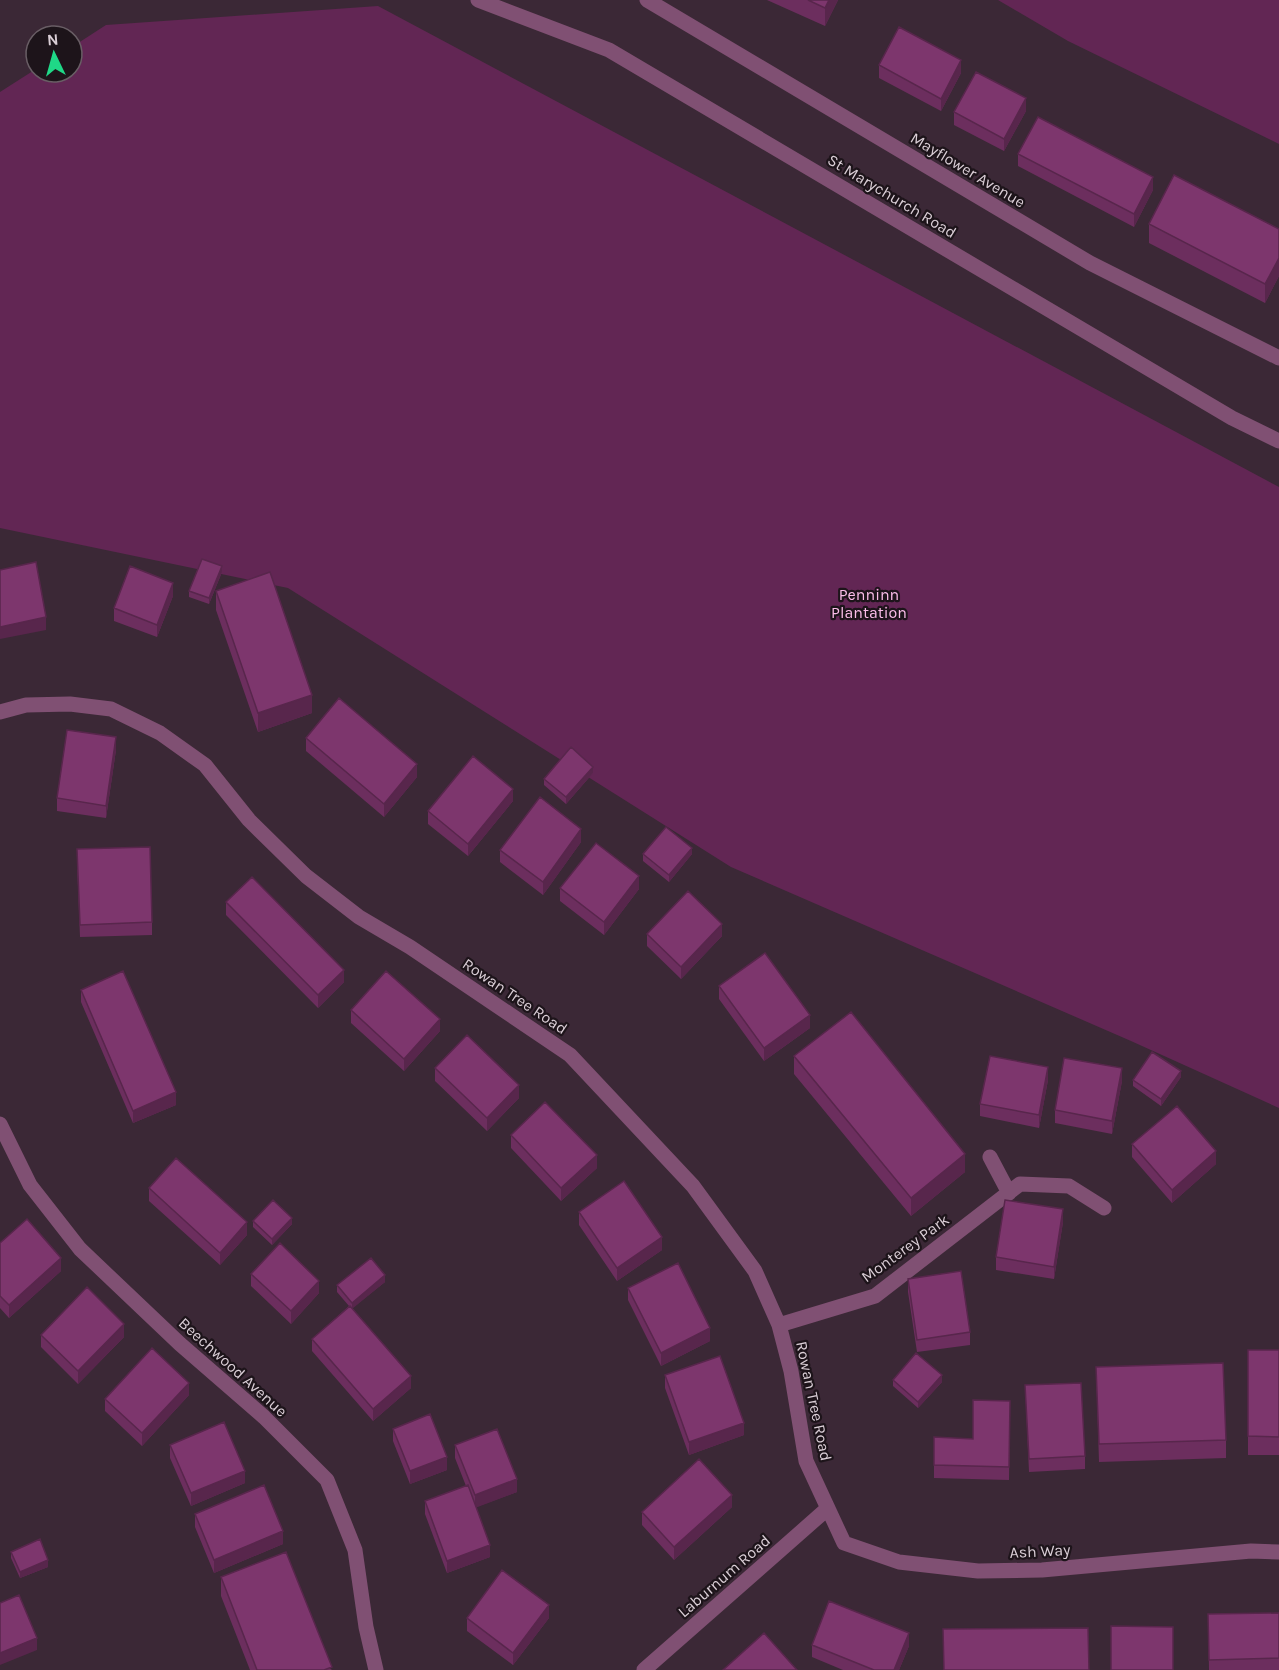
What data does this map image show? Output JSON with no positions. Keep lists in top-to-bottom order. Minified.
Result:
{"streets":{"street":["Mayflower Avenue","St Marychurch Road","Rowan Tree Road","Monterey Park","Beechwood Avenue","Ash Way","Laburnum Road"]},"crossings":[["Rowan Tree Road","Monterey Park"],["Rowan Tree Road","Ash Way"],["Rowan Tree Road","Laburnum Road"],["Ash Way","Laburnum Road"]],"parks":["Penninn Plantation"],"north":"top"}
